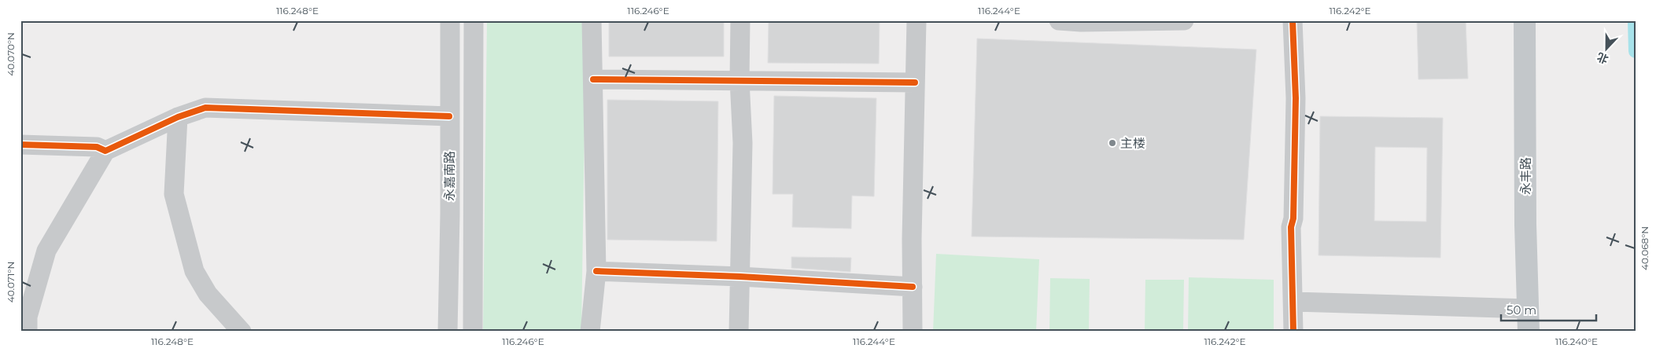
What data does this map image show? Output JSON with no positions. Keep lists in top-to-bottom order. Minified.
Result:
{"streets":{"main road":["永丰路"],"street":["永嘉南路"]},"places":["主楼"],"scale_bar":"50 m","north":"bottom","coordinates":["116.248°E","116.246°E","116.244°E","116.242°E","40.070°N","40.068°N","40.071°N","116.240°E"]}
